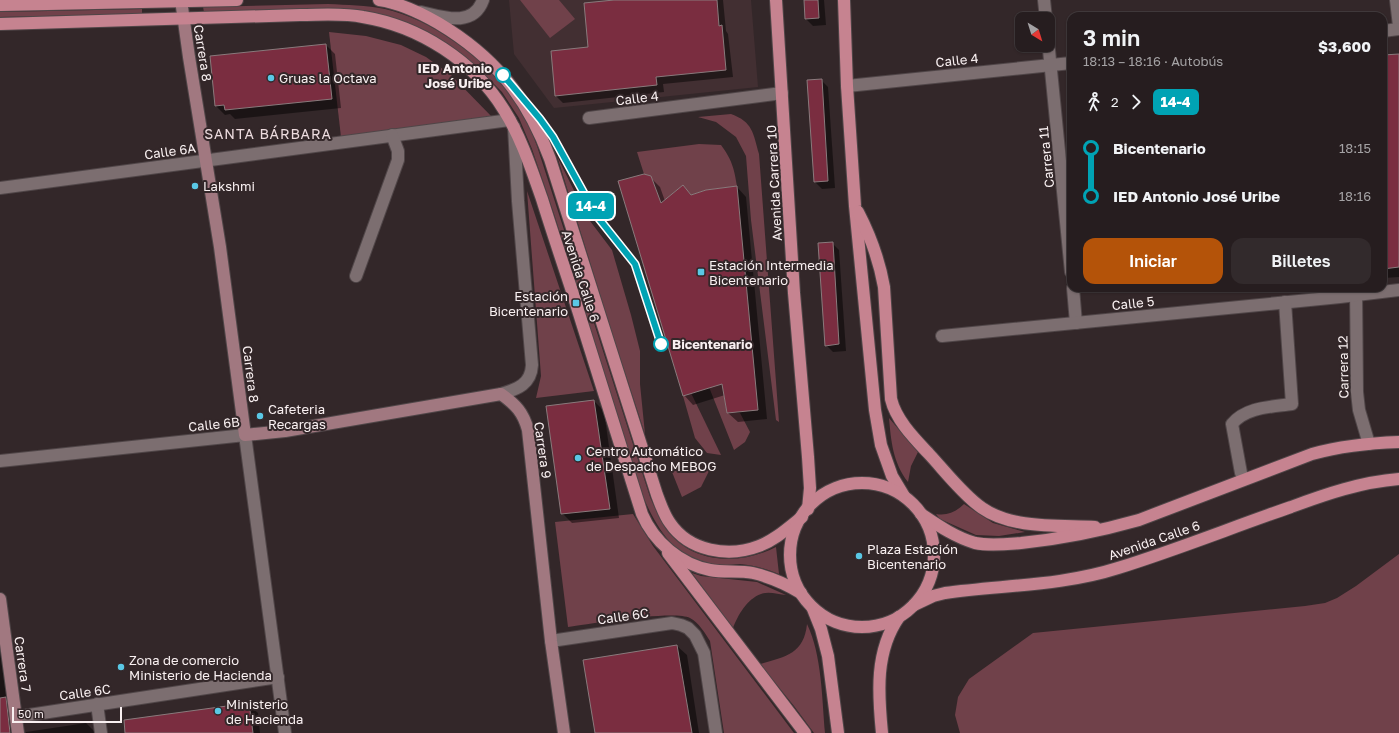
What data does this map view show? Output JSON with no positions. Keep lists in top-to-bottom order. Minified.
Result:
{"streets":{"main road":["Avenida Carrera 10","Avenida Calle 6"],"street":["Carrera 8","Calle 4","Calle 6A","Carrera 11","Calle 5","Carrera 12","Calle 6B","Carrera 9","Calle 6C","Carrera 7"]},"crossings":[["Carrera 8","Calle 6A"],["Carrera 8","Avenida Calle 6"],["Carrera 8","Calle 6B"],["Carrera 8","Calle 6C"],["Calle 4","Carrera 11"],["Calle 4","Avenida Carrera 10"],["Calle 6A","Avenida Calle 6"],["Avenida Carrera 10","Avenida Calle 6"],["Avenida Calle 6","Carrera 12"],["Calle 6B","Carrera 9"],["Carrera 9","Calle 6C"],["Calle 6C","Carrera 7"]],"districts":["SANTA BÁRBARA"],"places":{"other":["IED Antonio José Uribe","Gruas la Octava","Lakshmi","Bicentenario","Cafeteria Recargas","Centro Automático de Despacho MEBOG","Plaza Estación Bicentenario","Zona de comercio Ministerio de Hacienda","Ministerio de Hacienda"],"transit":["Estación Intermedia Bicentenario","Estación Bicentenario"]},"lines":["bus line 14-4"],"scale_bar":"50 m","north":"bottom right","page":{"on_map":"14-4","heading":["3 min","18:13 – 18:16 · Autobús","$3,600"],"legs":["2","14-4"],"list":[{"name":"Bicentenario","value":"18:15"},{"name":"IED Antonio José Uribe","value":"18:16"}],"buttons":["Iniciar","Billetes"],"scale":"50 m"}}
